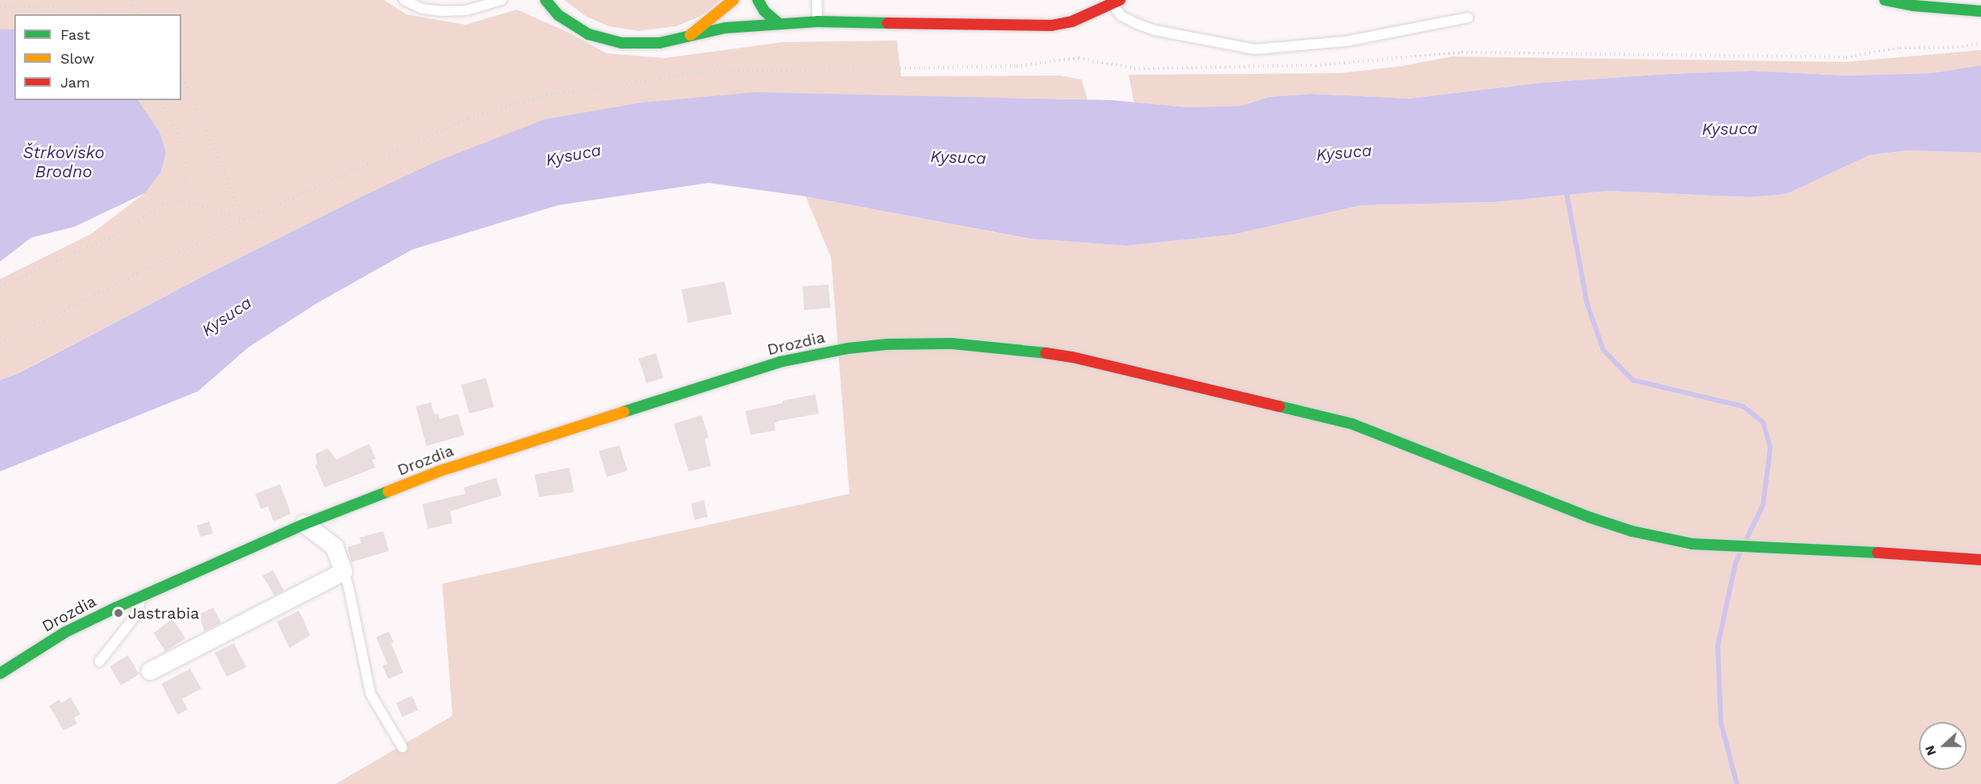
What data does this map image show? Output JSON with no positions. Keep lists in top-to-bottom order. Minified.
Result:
{"streets":{"street":["Drozdia"]},"water":["Kysuca","Štrkovisko Brodno"],"places":["Jastrabia"],"legend":["Fast","Slow","Jam"],"north":"left"}
